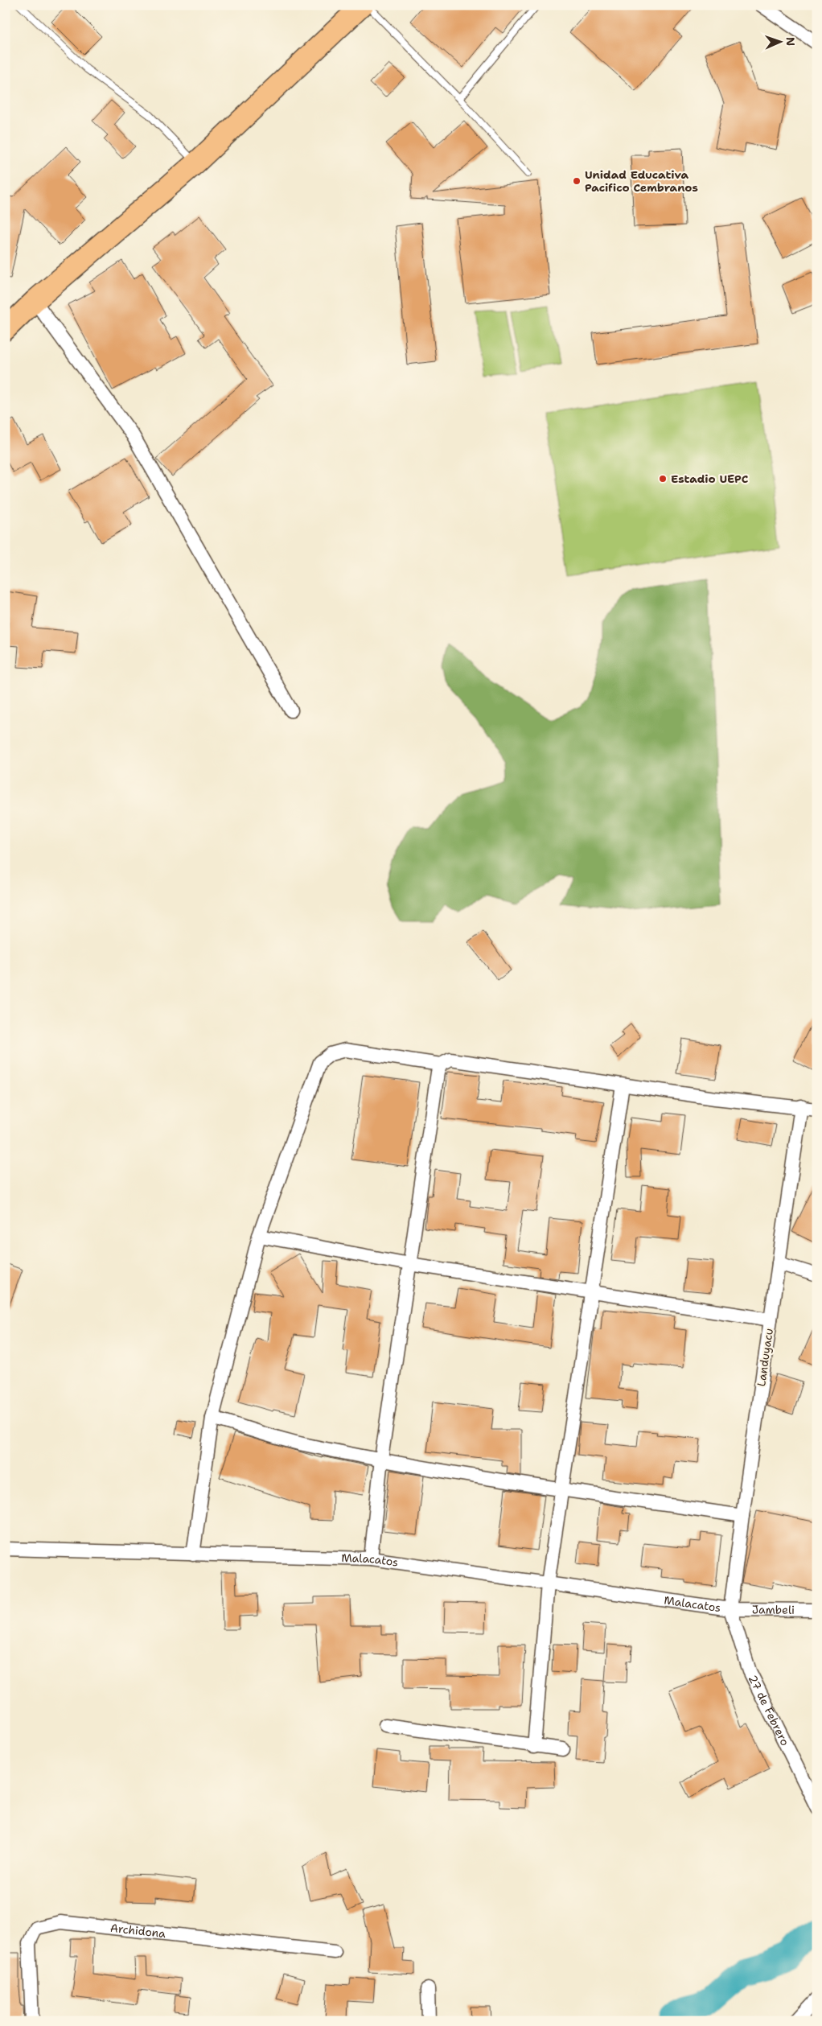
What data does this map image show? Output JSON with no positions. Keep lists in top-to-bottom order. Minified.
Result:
{"streets":{"street":["Landuyacu","Malacatos","Jambeli","27 de Febrero","Archidona"]},"crossings":[["Landuyacu","Malacatos"],["Landuyacu","Jambeli"],["Landuyacu","27 de Febrero"],["Malacatos","Jambeli"],["Malacatos","27 de Febrero"],["Jambeli","27 de Febrero"]],"places":["Unidad Educativa Pacifico Cembranos","Estadio UEPC"],"north":"right"}
